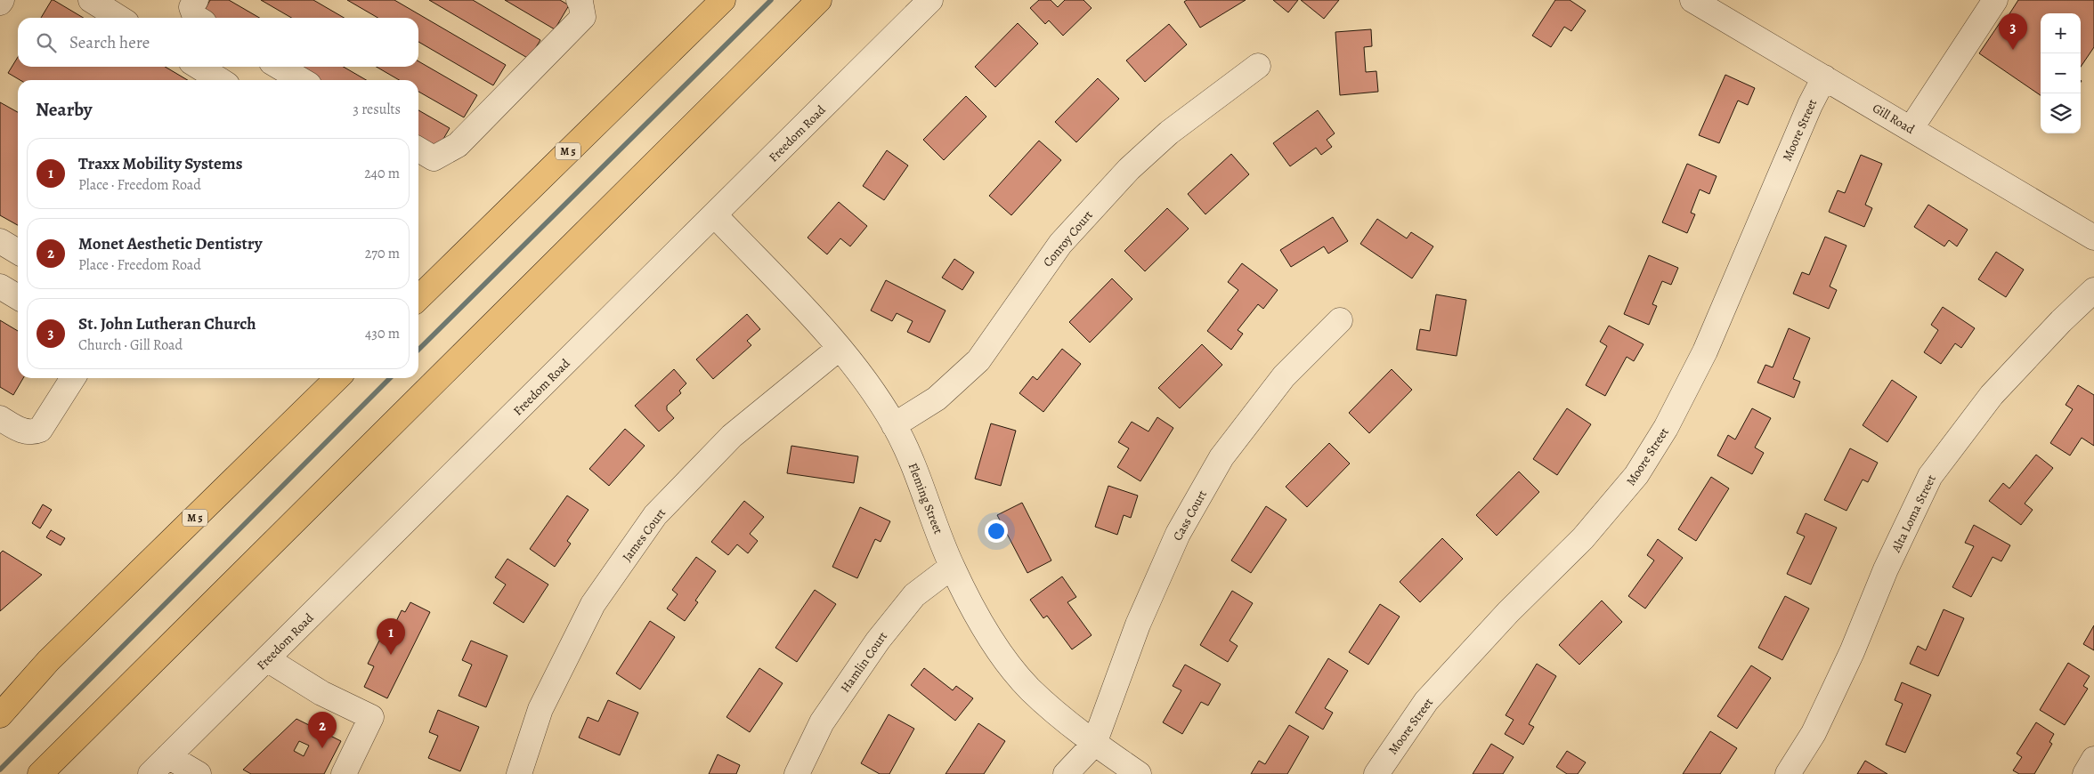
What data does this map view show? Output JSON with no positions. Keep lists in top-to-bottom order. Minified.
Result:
{"streets":{"highway":["M 5"],"street":["Gill Road","Moore Street","Freedom Road","Conroy Court","Fleming Street","Alta Loma Street","Cass Court","James Court","Hamlin Court"]},"crossings":[["Gill Road","Moore Street"],["Freedom Road","Fleming Street"],["Conroy Court","Fleming Street"],["Fleming Street","Cass Court"],["Fleming Street","James Court"],["Fleming Street","Hamlin Court"]],"page":{"map_buttons":["+","−"],"pins":["3","1","2"],"search":"Search here","heading":["Nearby","3 results"],"list":[{"mark":"1","name":"Traxx Mobility Systems","note":"Place · Freedom Road","value":"240 m"},{"mark":"2","name":"Monet Aesthetic Dentistry","note":"Place · Freedom Road","value":"270 m"},{"mark":"3","name":"St. John Lutheran Church","note":"Church · Gill Road","value":"430 m"}]}}
